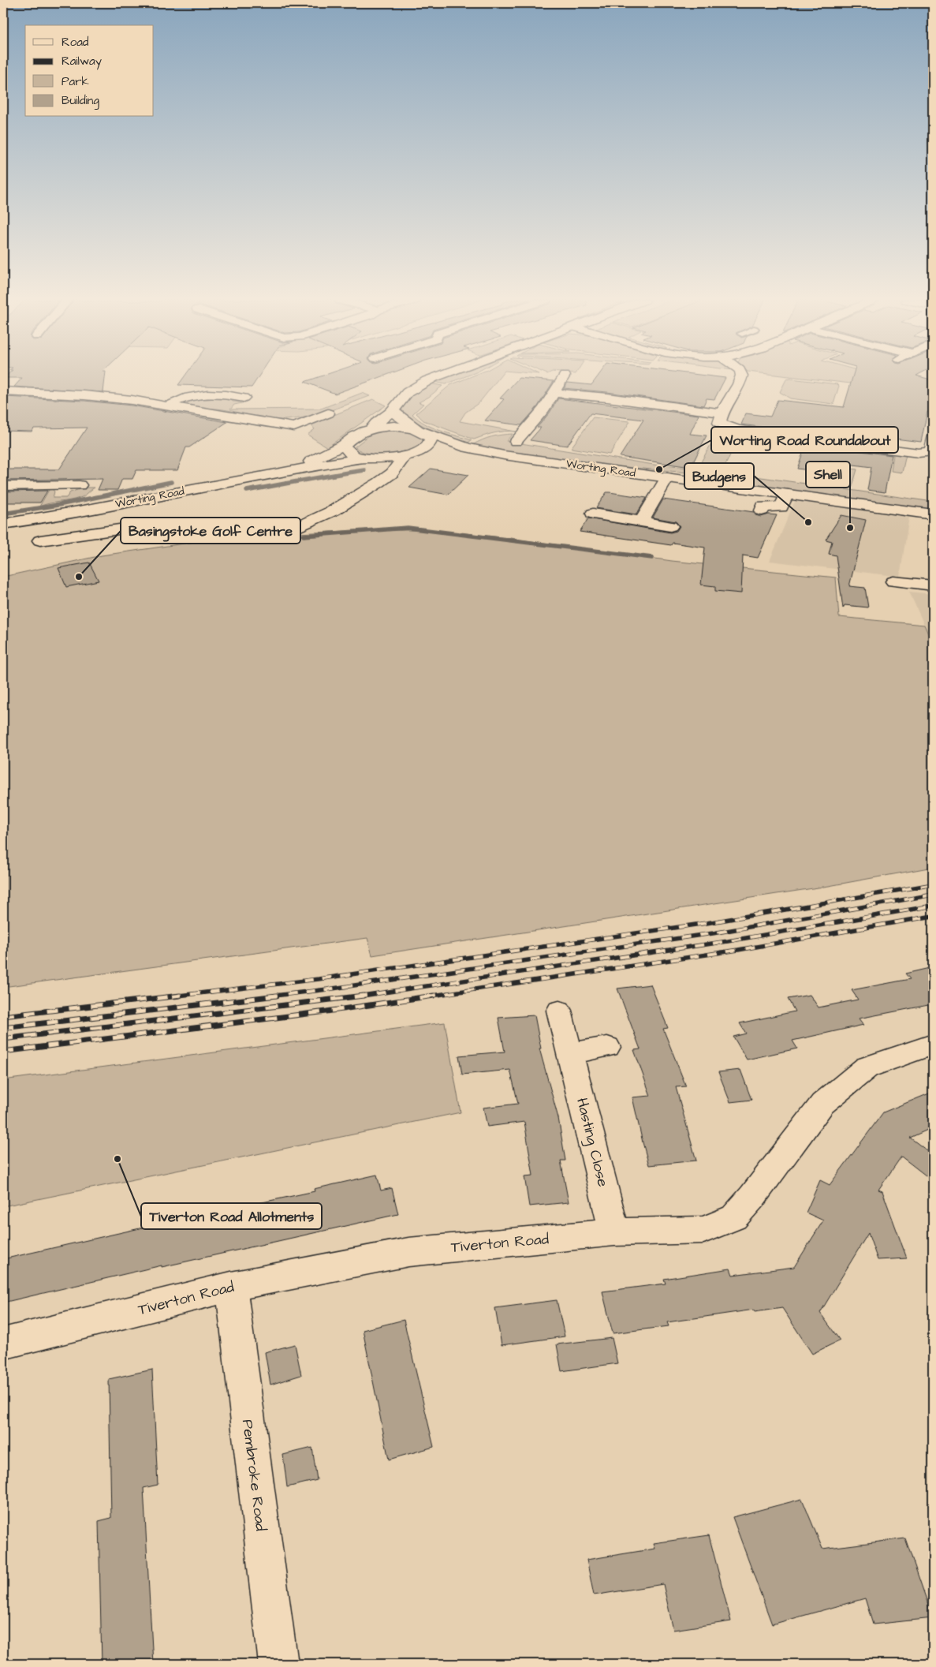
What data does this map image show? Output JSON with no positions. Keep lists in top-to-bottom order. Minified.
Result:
{"streets":{"street":["Worting Road","Hasting Close","Tiverton Road","Pembroke Road"]},"crossings":[["Hasting Close","Tiverton Road"],["Tiverton Road","Pembroke Road"]],"places":["Worting Road Roundabout","Budgens","Shell","Basingstoke Golf Centre","Tiverton Road Allotments"],"legend":["Road","Railway","Park","Building"]}
